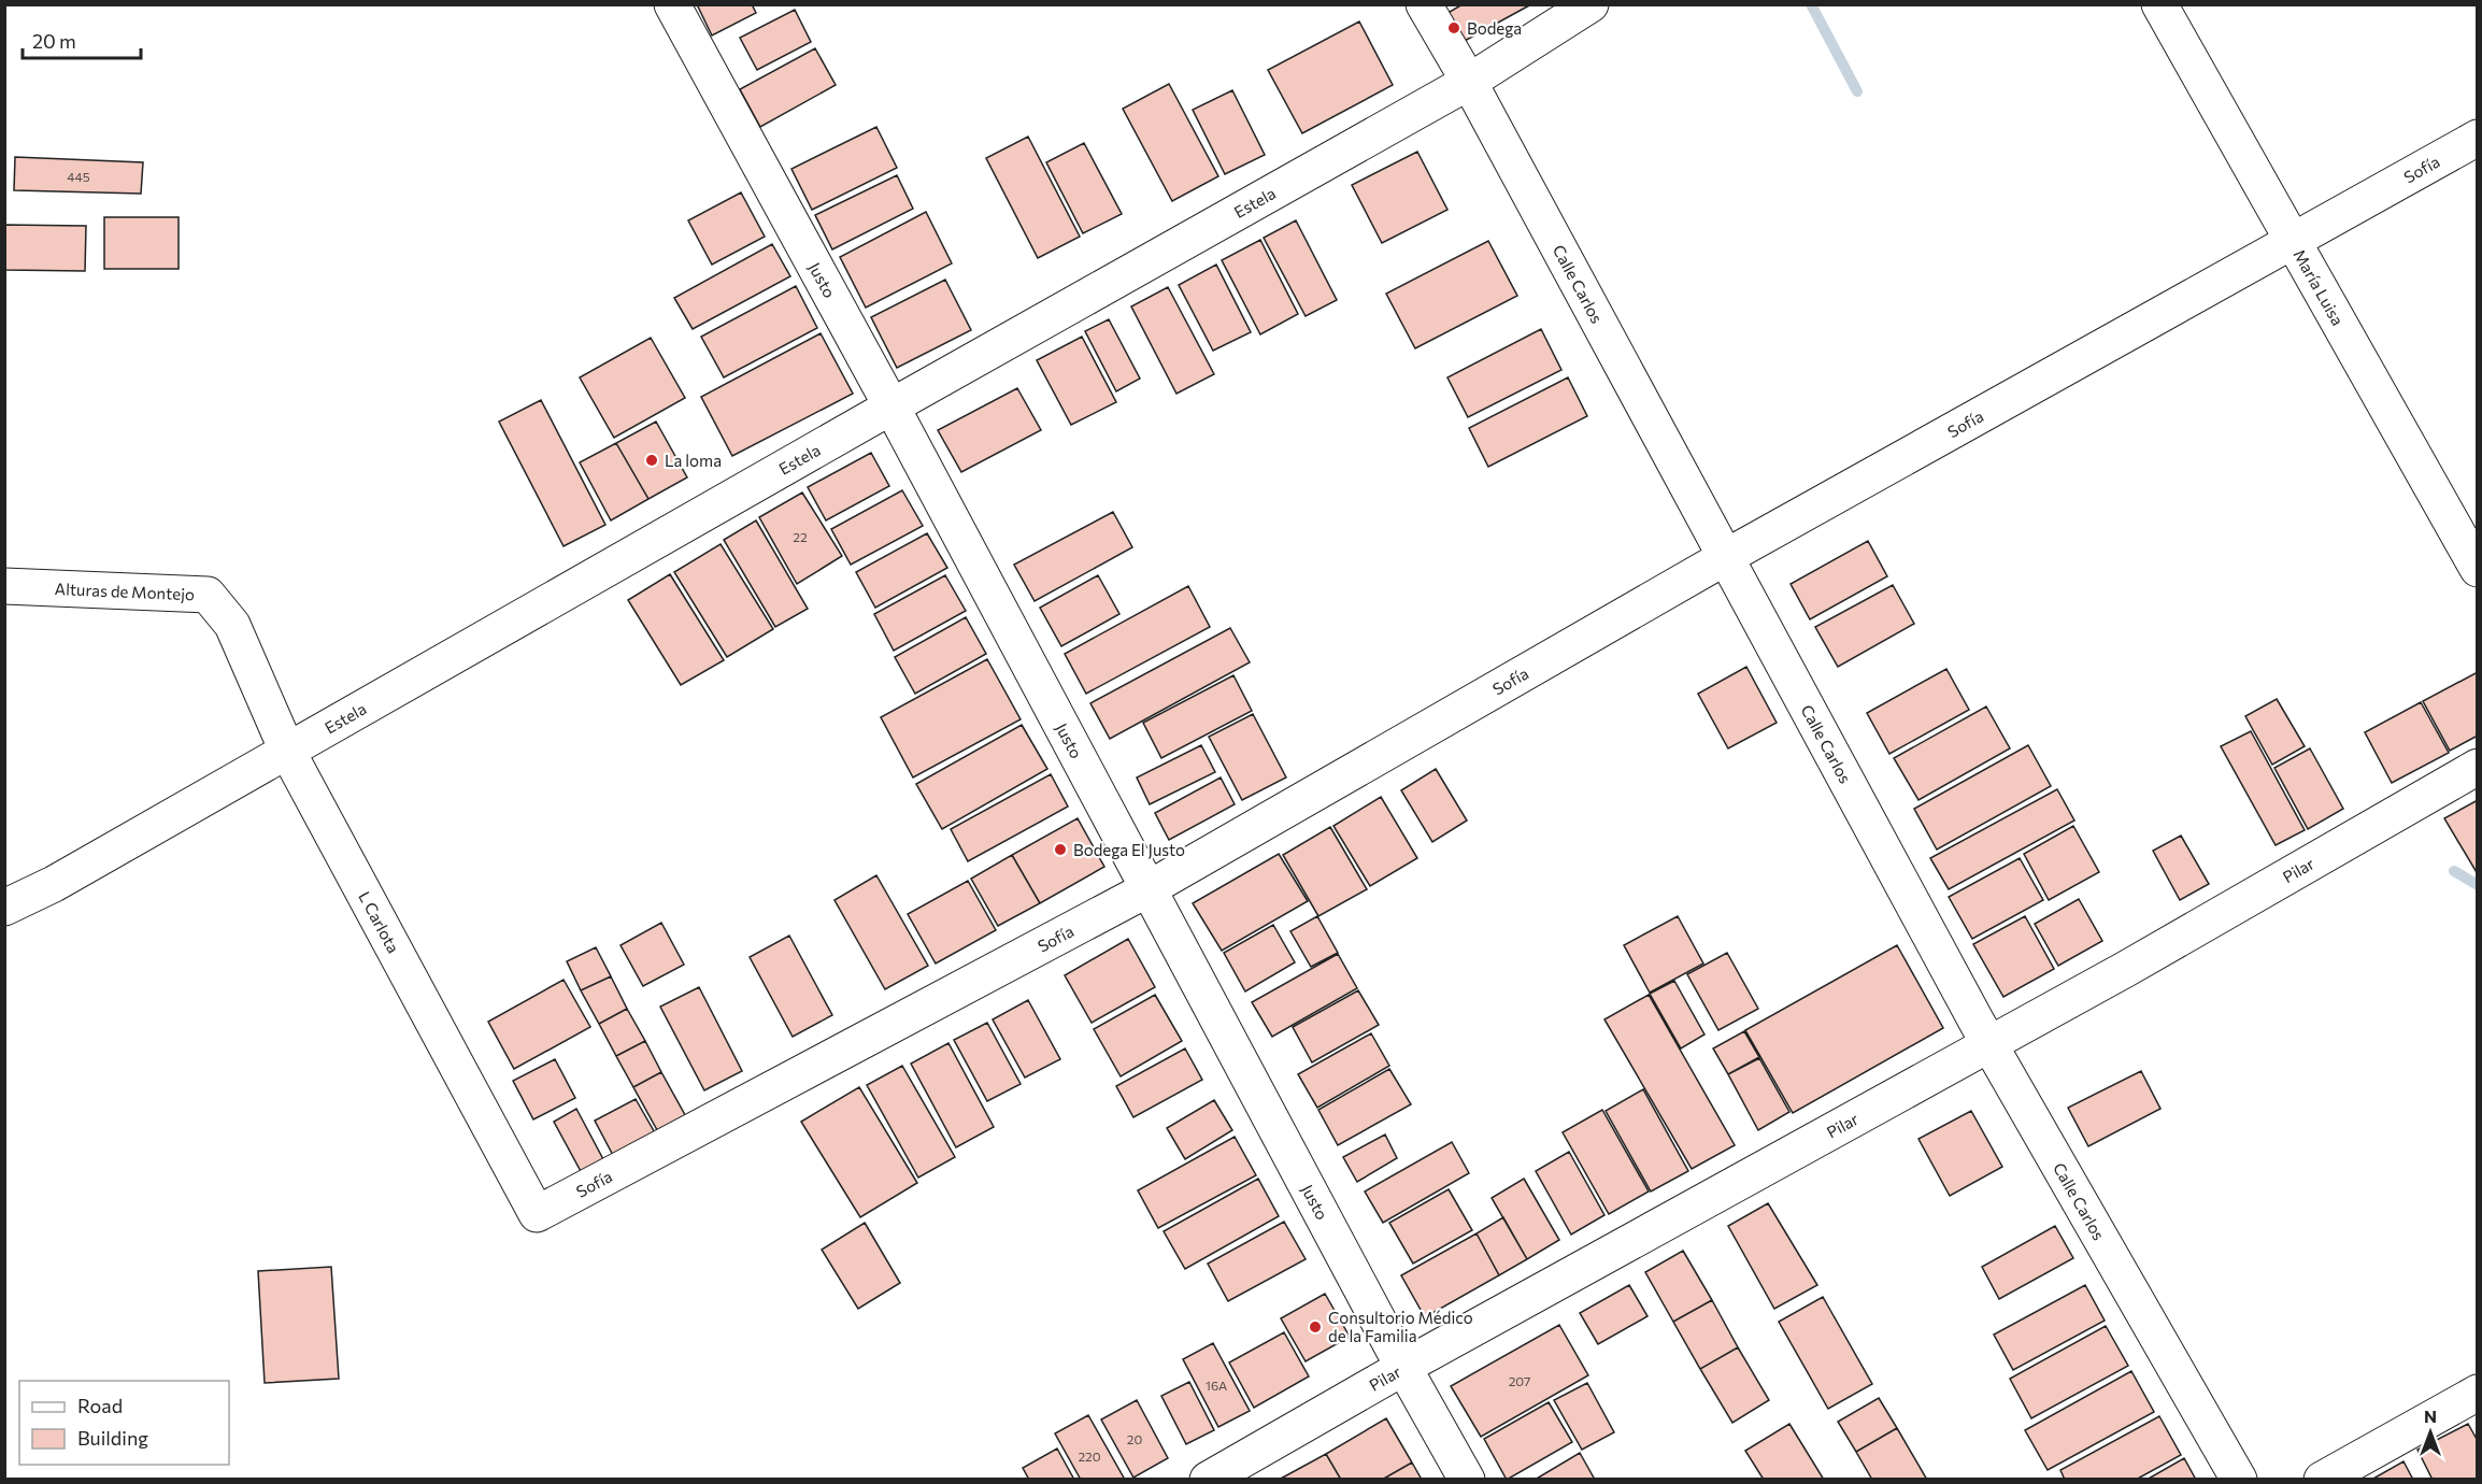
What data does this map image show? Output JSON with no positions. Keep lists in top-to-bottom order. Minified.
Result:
{"streets":{"street":["Sofía","Estela","Justo","Calle Carlos","María Luisa","Alturas de Montejo","Pilar","L Carlota"]},"crossings":[["Sofía","Justo"],["Sofía","Calle Carlos"],["Sofía","María Luisa"],["Sofía","L Carlota"],["Estela","Justo"],["Estela","Calle Carlos"],["Estela","L Carlota"],["Justo","Pilar"],["Calle Carlos","Pilar"],["Alturas de Montejo","L Carlota"]],"places":["Bodega","La loma","Bodega El Justo","Consultorio Médico de la Familia"],"house_numbers":["445","22","207","16A","20","220"],"legend":["Road","Building"],"scale_bar":"20 m","north":"top"}
